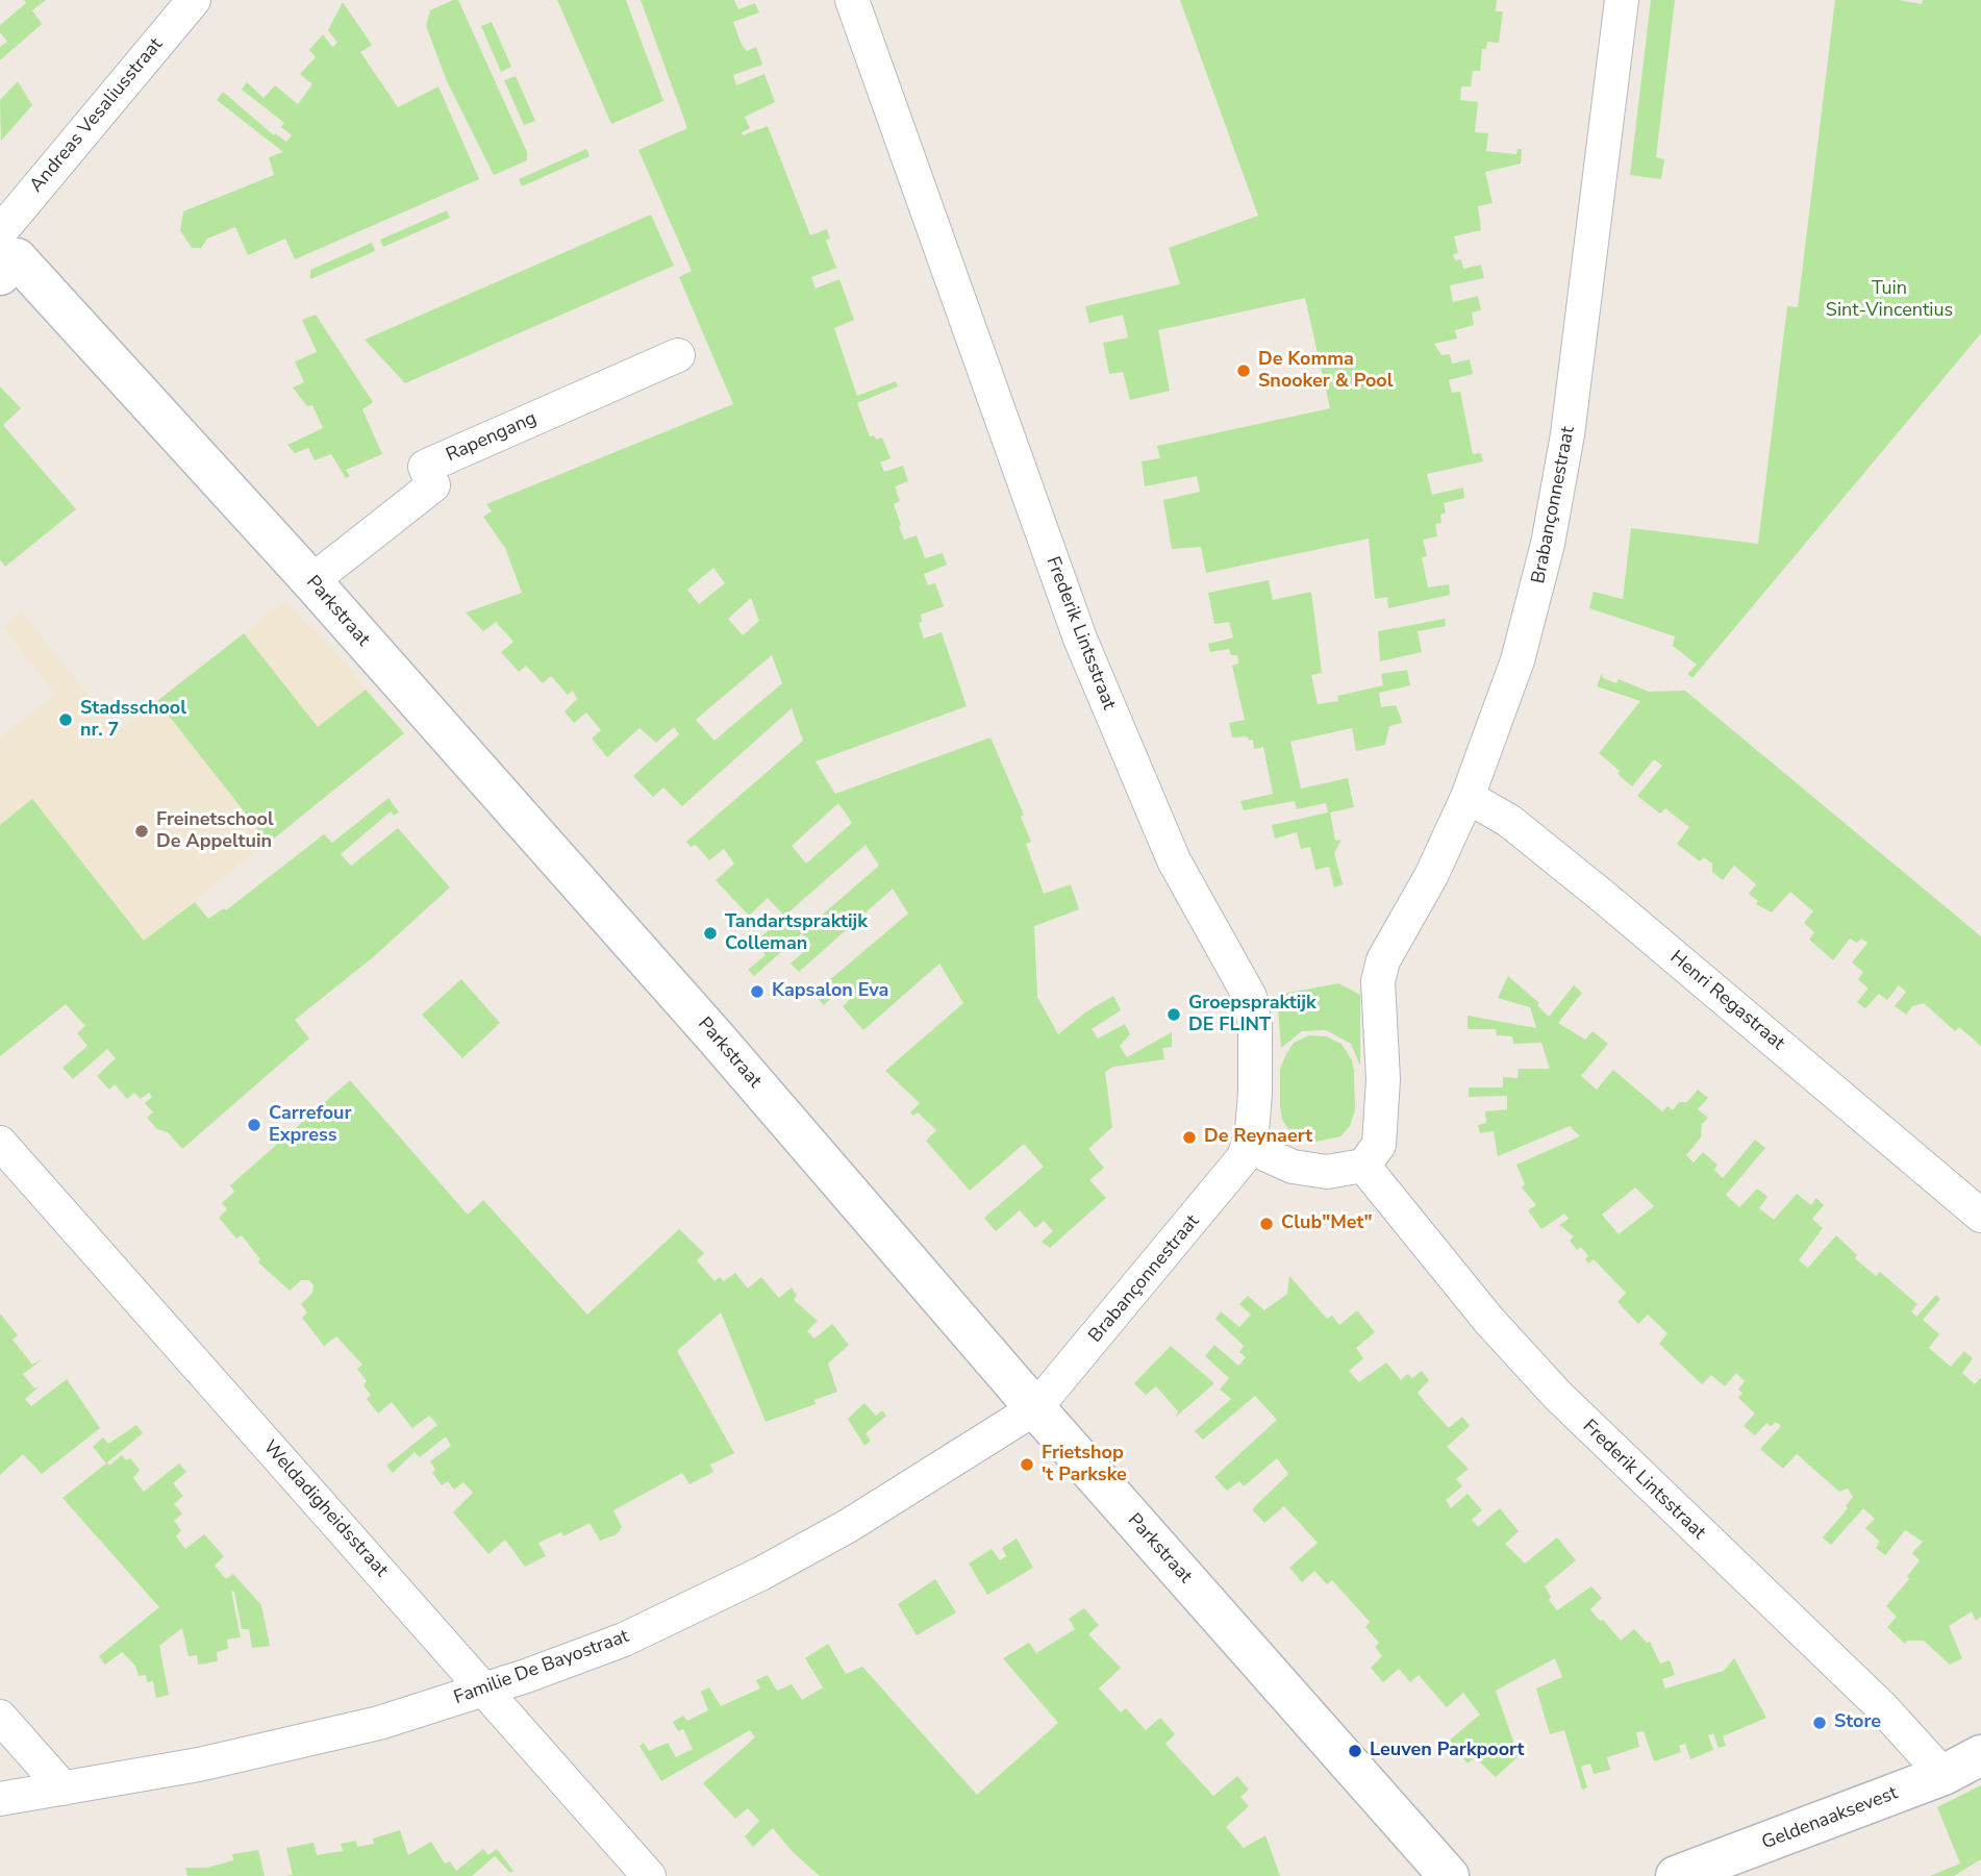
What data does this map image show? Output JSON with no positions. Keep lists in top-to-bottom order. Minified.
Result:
{"streets":{"street":["Andreas Vesaliusstraat","Rapengang","Brabançonnestraat","Parkstraat","Frederik Lintsstraat","Henri Regastraat","Weldadigheidsstraat","Familie De Bayostraat","Geldenaaksevest"]},"crossings":[["Andreas Vesaliusstraat","Parkstraat"],["Rapengang","Parkstraat"],["Brabançonnestraat","Parkstraat"],["Brabançonnestraat","Frederik Lintsstraat"],["Brabançonnestraat","Henri Regastraat"],["Brabançonnestraat","Familie De Bayostraat"],["Parkstraat","Familie De Bayostraat"],["Frederik Lintsstraat","Geldenaaksevest"],["Weldadigheidsstraat","Familie De Bayostraat"]],"parks":["Tuin Sint-Vincentius"],"places":["De Komma Snooker & Pool","Stadsschool nr. 7","Freinetschool De Appeltuin","Tandartspraktijk Colleman","Kapsalon Eva","Groepspraktijk DE FLINT","Carrefour Express","De Reynaert","Club\"Met\"","Frietshop 't Parkske","Store","Leuven Parkpoort"]}
